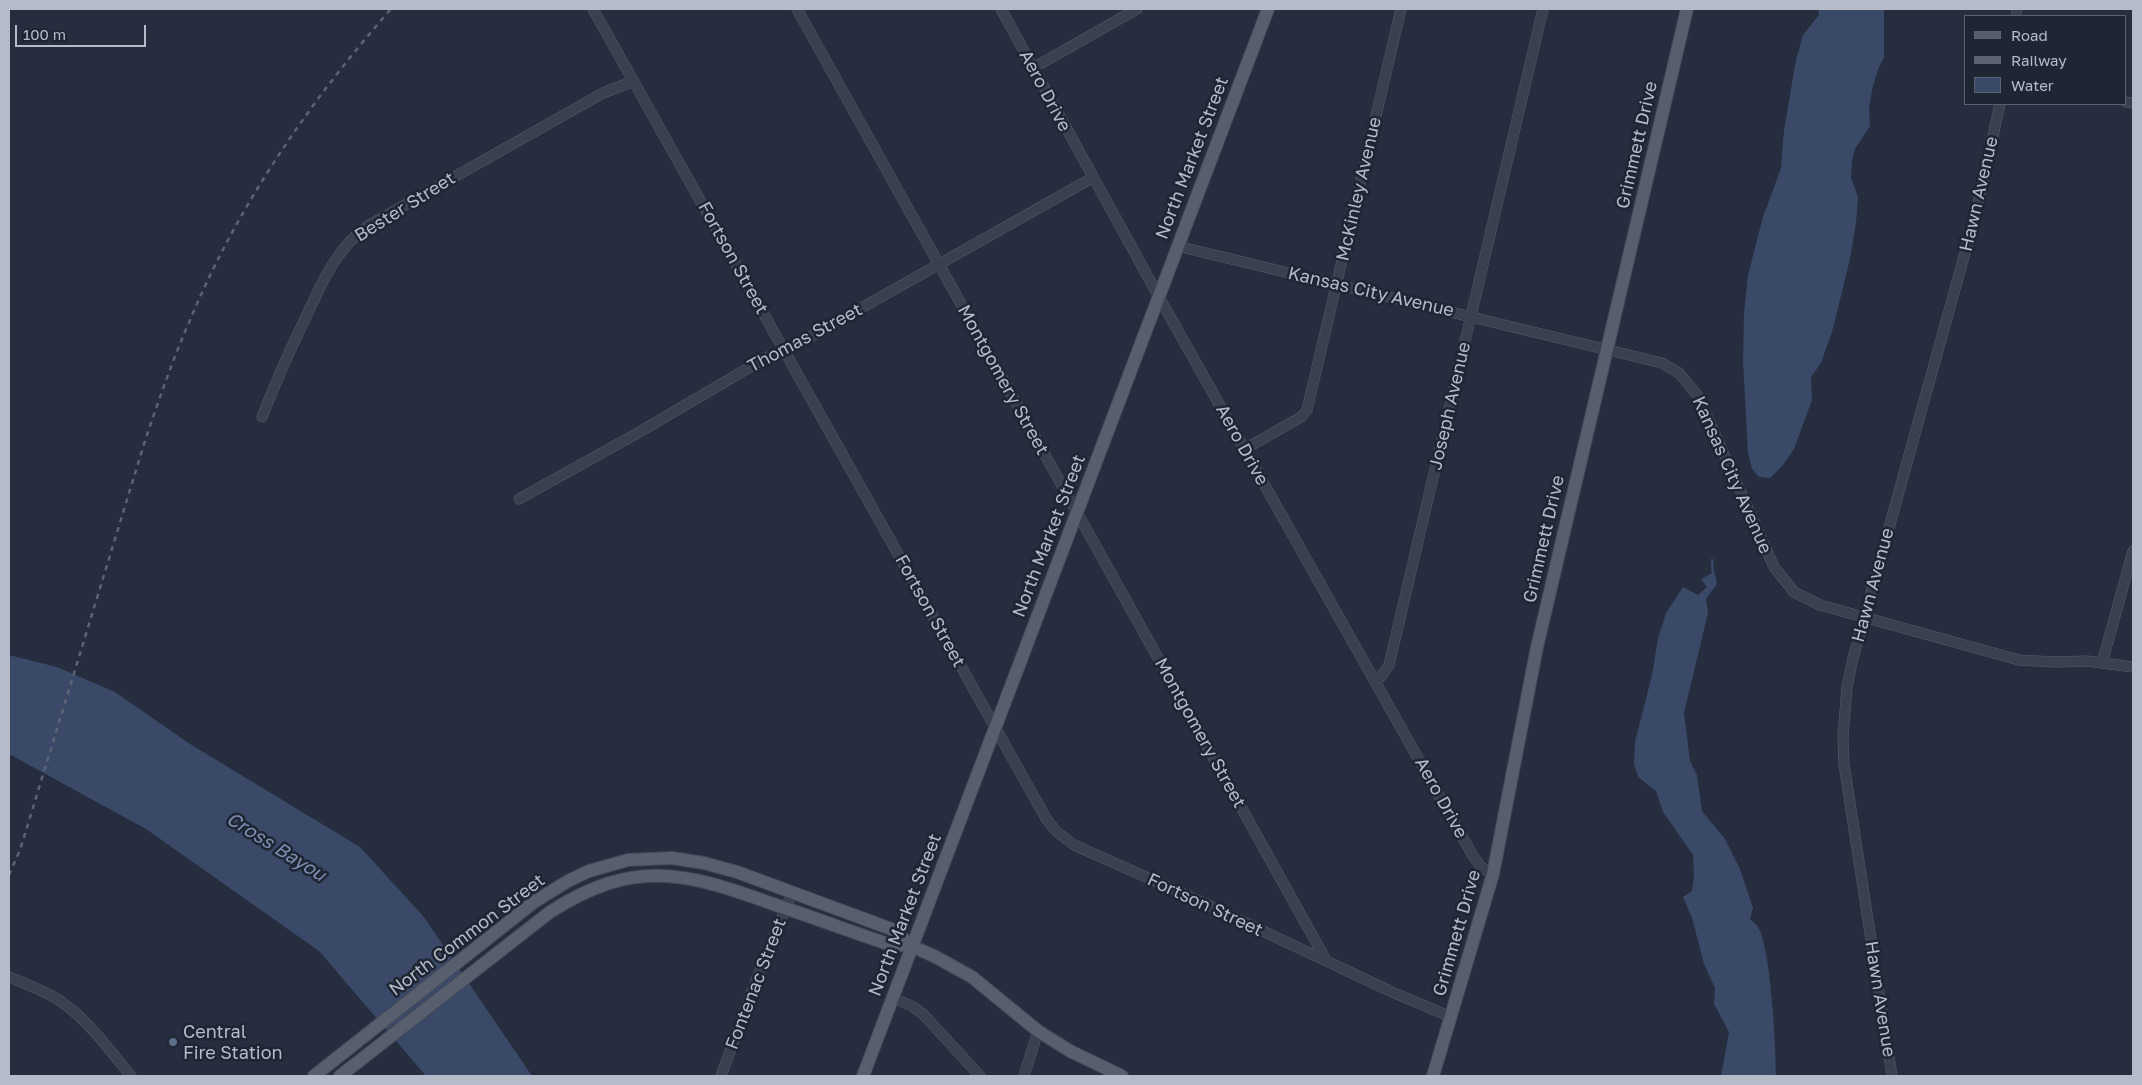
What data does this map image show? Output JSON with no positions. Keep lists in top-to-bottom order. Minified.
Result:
{"streets":{"main road":["Grimmett Drive","North Market Street","North Common Street"],"street":["Aero Drive","McKinley Avenue","Hawn Avenue","Bester Street","Fortson Street","Kansas City Avenue","Thomas Street","Montgomery Street","Joseph Avenue","Fontenac Street"]},"crossings":[["Aero Drive","Grimmett Drive"],["Aero Drive","North Market Street"],["Aero Drive","McKinley Avenue"],["Aero Drive","Thomas Street"],["Aero Drive","Joseph Avenue"],["Grimmett Drive","Fortson Street"],["Grimmett Drive","Kansas City Avenue"],["North Market Street","Fortson Street"],["North Market Street","Kansas City Avenue"],["North Market Street","Montgomery Street"],["North Market Street","North Common Street"],["McKinley Avenue","Kansas City Avenue"],["Hawn Avenue","Kansas City Avenue"],["Bester Street","Fortson Street"],["Fortson Street","Thomas Street"],["Fortson Street","Montgomery Street"],["Kansas City Avenue","Joseph Avenue"],["Thomas Street","Montgomery Street"],["North Common Street","Fontenac Street"]],"water":["Cross Bayou"],"places":["Central Fire Station"],"legend":["Road","Railway","Water"],"scale_bar":"100 m"}
